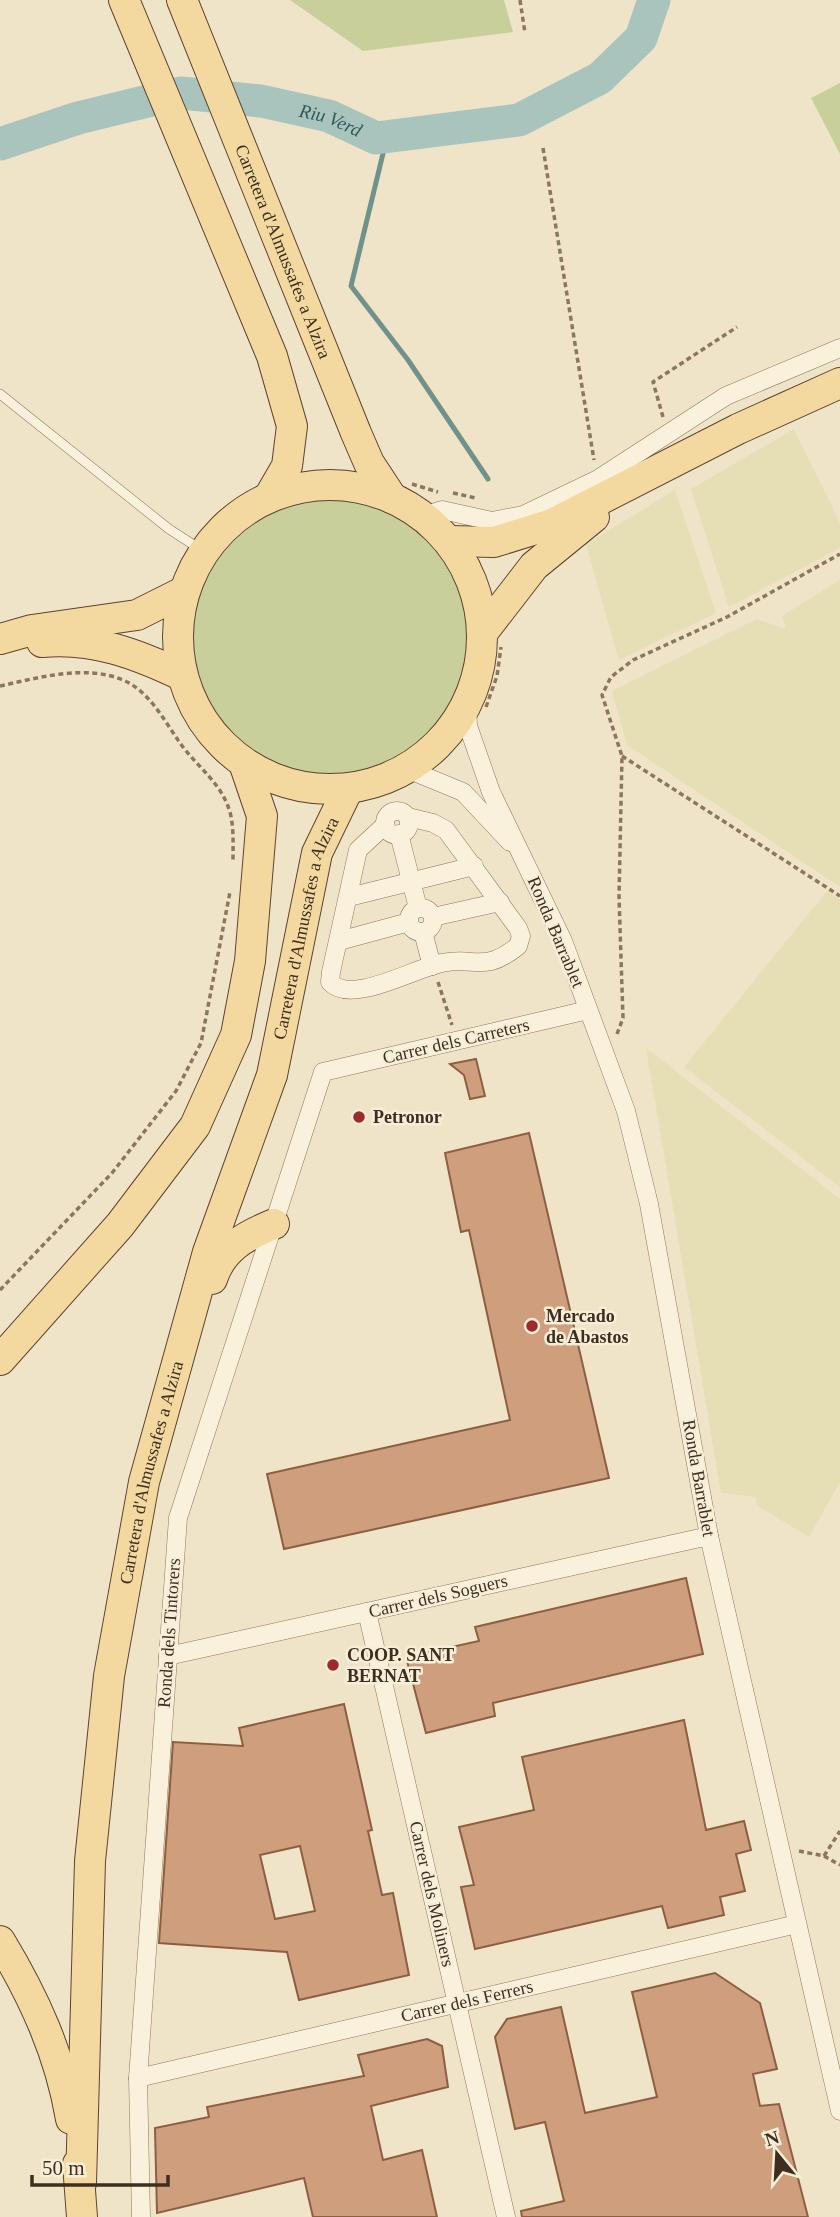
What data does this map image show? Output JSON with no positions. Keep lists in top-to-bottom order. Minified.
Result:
{"streets":{"main road":["Carretera d'Almussafes a Alzira"],"street":["Ronda Barrablet","Carrer dels Carreters","Carrer dels Soguers","Ronda dels Tintorers","Carrer dels Moliners","Carrer dels Ferrers"]},"crossings":[["Ronda Barrablet","Carrer dels Carreters"],["Ronda Barrablet","Carrer dels Soguers"],["Ronda Barrablet","Carrer dels Ferrers"],["Carrer dels Carreters","Ronda dels Tintorers"],["Carrer dels Soguers","Ronda dels Tintorers"],["Carrer dels Soguers","Carrer dels Moliners"],["Ronda dels Tintorers","Carrer dels Ferrers"],["Carrer dels Moliners","Carrer dels Ferrers"]],"water":["Riu Verd"],"places":["Petronor","Mercado de Abastos","COOP. SANT BERNAT"],"scale_bar":"50 m","north":"top"}
